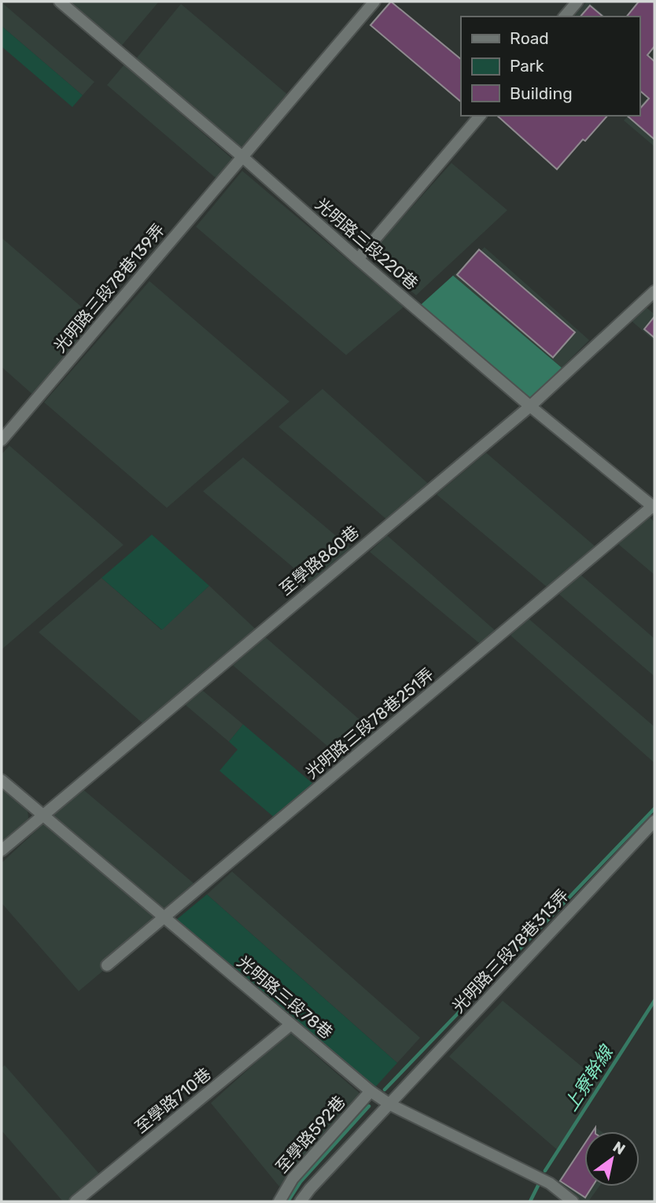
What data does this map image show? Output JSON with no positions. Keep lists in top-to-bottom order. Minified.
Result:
{"streets":{"street":["光明路三段220巷","光明路三段78巷139弄","至學路860巷","光明路三段78巷251弄","光明路三段78巷313弄","光明路三段78巷","至學路710巷","至學路592巷"]},"crossings":[["光明路三段220巷","光明路三段78巷139弄"],["光明路三段220巷","至學路860巷"],["光明路三段220巷","光明路三段78巷251弄"],["至學路860巷","光明路三段78巷"],["光明路三段78巷251弄","光明路三段78巷"],["光明路三段78巷313弄","光明路三段78巷"],["光明路三段78巷","至學路710巷"],["光明路三段78巷","至學路592巷"]],"water":["上寮幹線"],"legend":["Road","Park","Building"],"north":"top right"}
